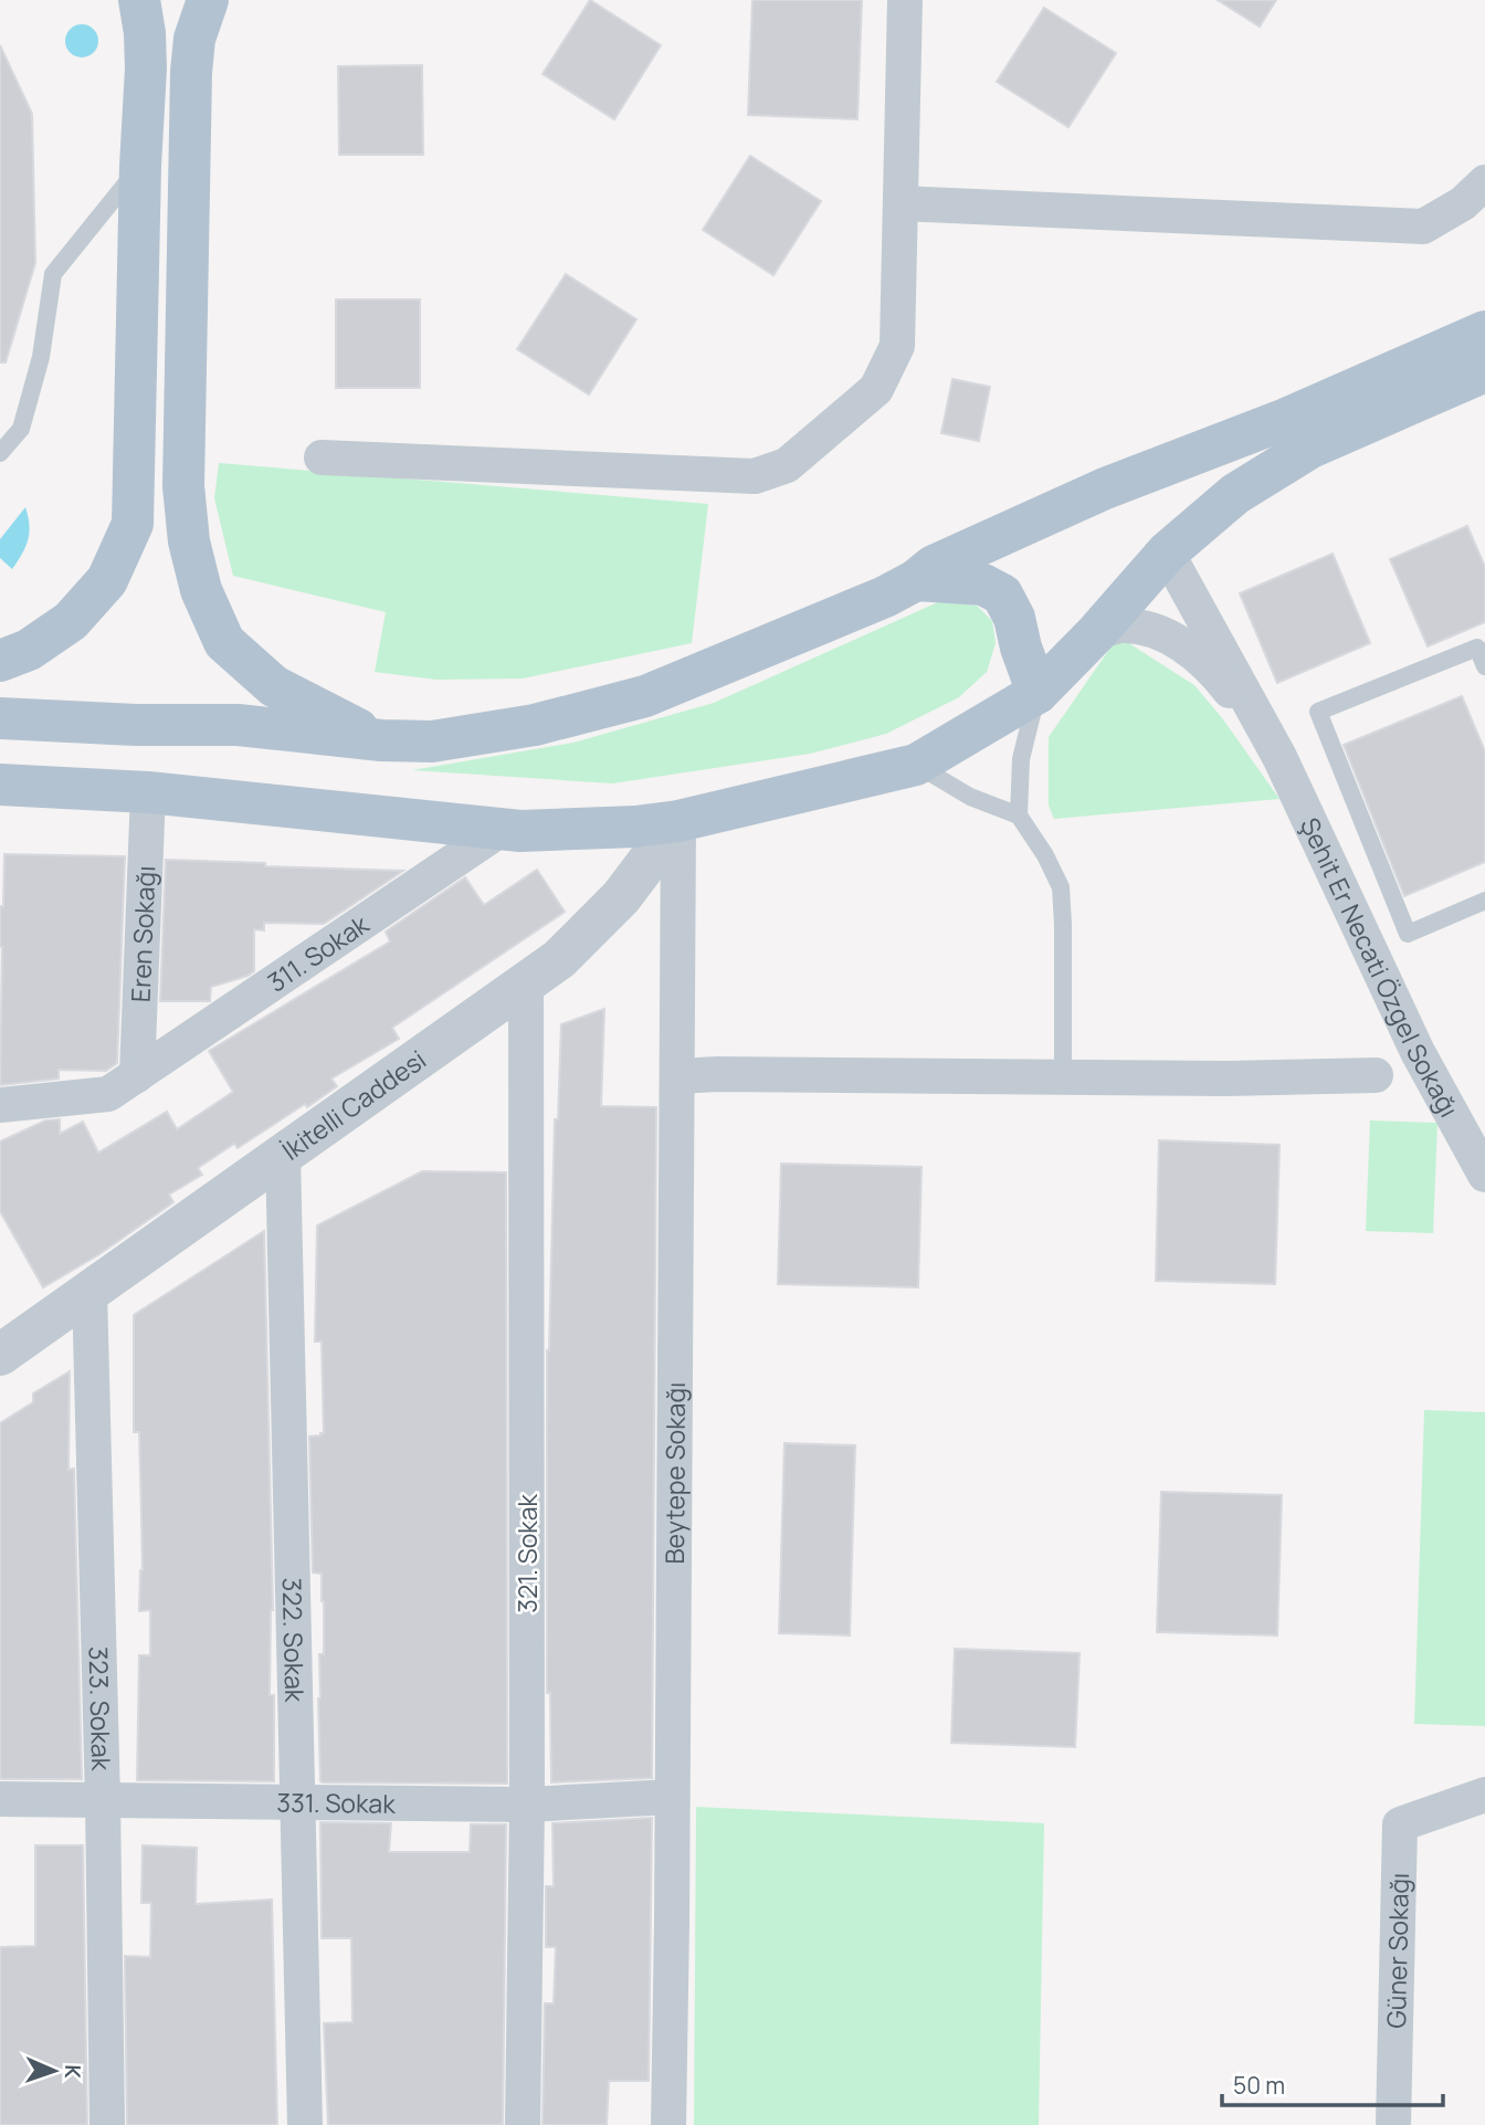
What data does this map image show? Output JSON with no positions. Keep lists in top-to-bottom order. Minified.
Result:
{"streets":{"street":["Eren Sokağı","311. Sokak","Şehit Er Necati Özgel Sokağı","İkitelli Caddesi","Beytepe Sokağı","321. Sokak","322. Sokak","323. Sokak","331. Sokak","Güner Sokağı"]},"crossings":[["Eren Sokağı","311. Sokak"],["İkitelli Caddesi","Beytepe Sokağı"],["İkitelli Caddesi","321. Sokak"],["İkitelli Caddesi","322. Sokak"],["İkitelli Caddesi","323. Sokak"],["Beytepe Sokağı","331. Sokak"],["321. Sokak","331. Sokak"],["322. Sokak","331. Sokak"],["323. Sokak","331. Sokak"]],"scale_bar":"50 m","north":"right"}
